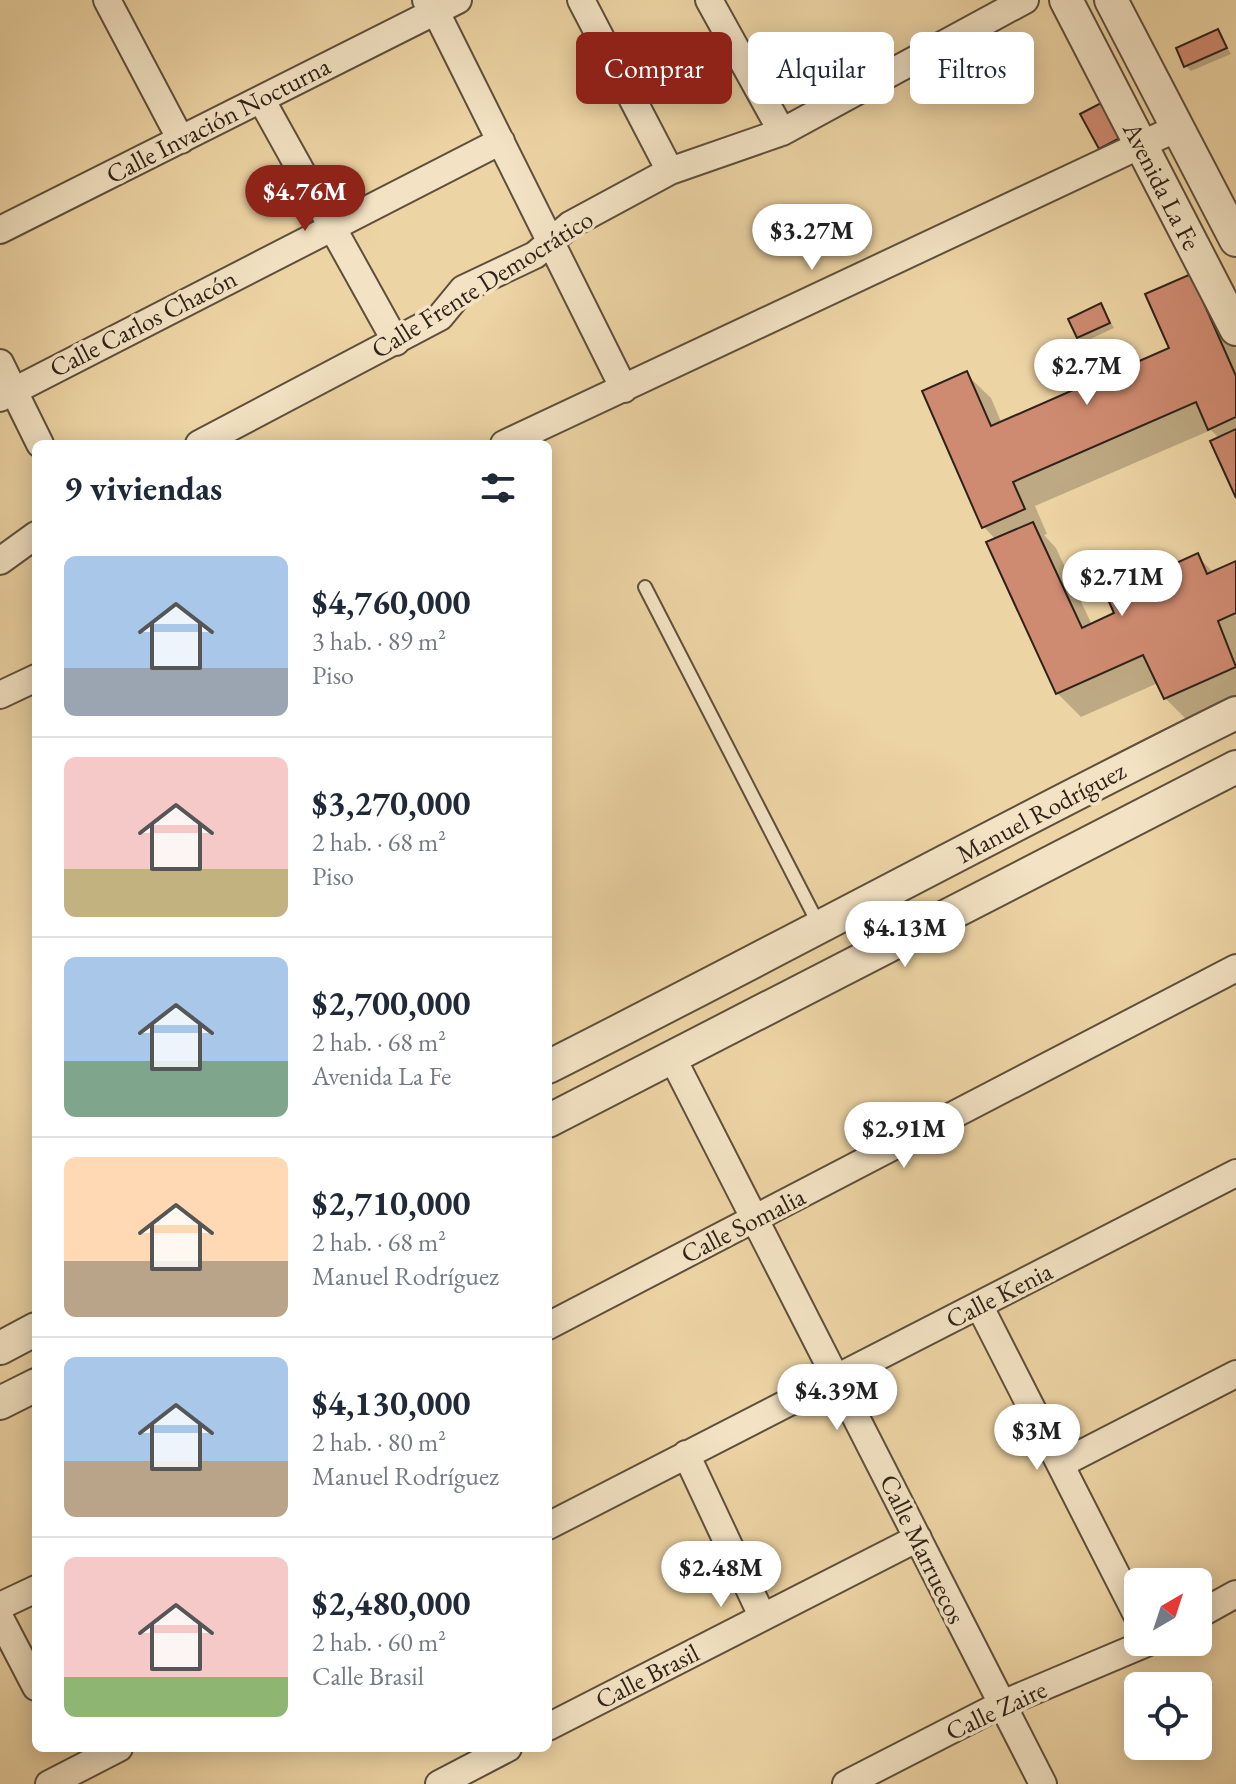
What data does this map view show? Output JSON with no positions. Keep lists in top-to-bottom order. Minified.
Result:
{"streets":{"street":["Calle Invación Nocturna","Avenida La Fe","Calle Frente Democrático","Calle Carlos Chacón","Manuel Rodríguez","Calle Somalia","Calle Kenia","Calle Marruecos","Calle Brasil","Calle Zaire"]},"crossings":[["Manuel Rodríguez","Calle Marruecos"],["Calle Somalia","Calle Marruecos"],["Calle Kenia","Calle Marruecos"],["Calle Marruecos","Calle Brasil"],["Calle Marruecos","Calle Zaire"]],"north":"top right","page":{"chip":["Comprar","Alquilar","Filtros"],"price":["$4.76M","$3.27M","$2.7M","$2.71M","$4.13M","$2.91M","$4.39M","$3M","$2.48M"],"heading":"9 viviendas","list":[{"name":"$4,760,000","note":"3 hab. · 89 m² · Piso"},{"name":"$3,270,000","note":"2 hab. · 68 m² · Piso"},{"name":"$2,700,000","note":"2 hab. · 68 m² · Avenida La Fe"},{"name":"$2,710,000","note":"2 hab. · 68 m² · Manuel Rodríguez"},{"name":"$4,130,000","note":"2 hab. · 80 m² · Manuel Rodríguez"},{"name":"$2,480,000","note":"2 hab. · 60 m² · Calle Brasil"}]}}
